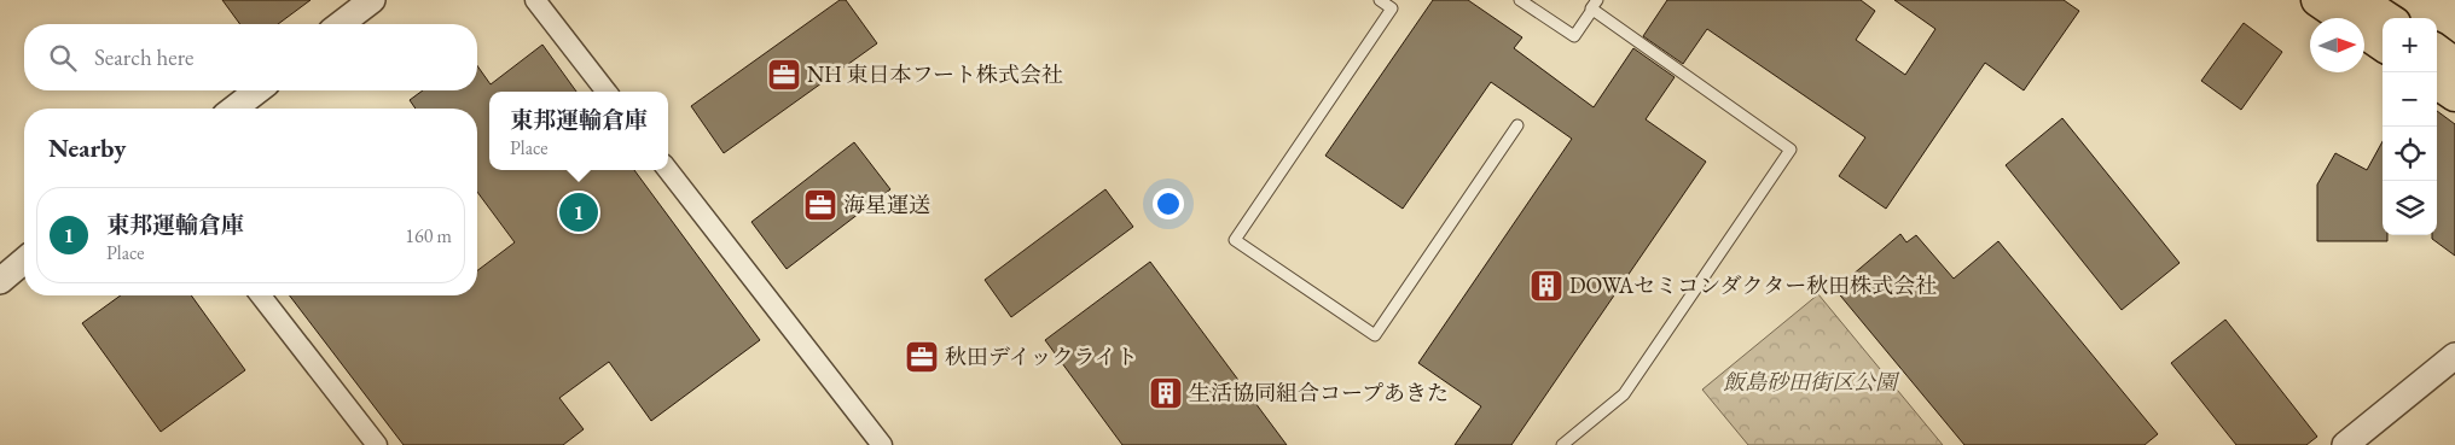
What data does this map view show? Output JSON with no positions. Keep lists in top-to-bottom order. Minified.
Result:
{"parks":["飯島砂田街区公園"],"places":{"office":["NH 東日本フート株式会社","海星運送","秋田デイックライト"],"building":["DOWAセミコンダクター秋田株式会社","生活協同組合コープあきた"]},"north":"right","page":{"map_buttons":["+","−"],"search":"Search here","popup":["東邦運輸倉庫","Place"],"heading":"Nearby","list":[{"mark":"1","name":"東邦運輸倉庫","note":"Place","value":"160 m"}],"pins":"1"}}
